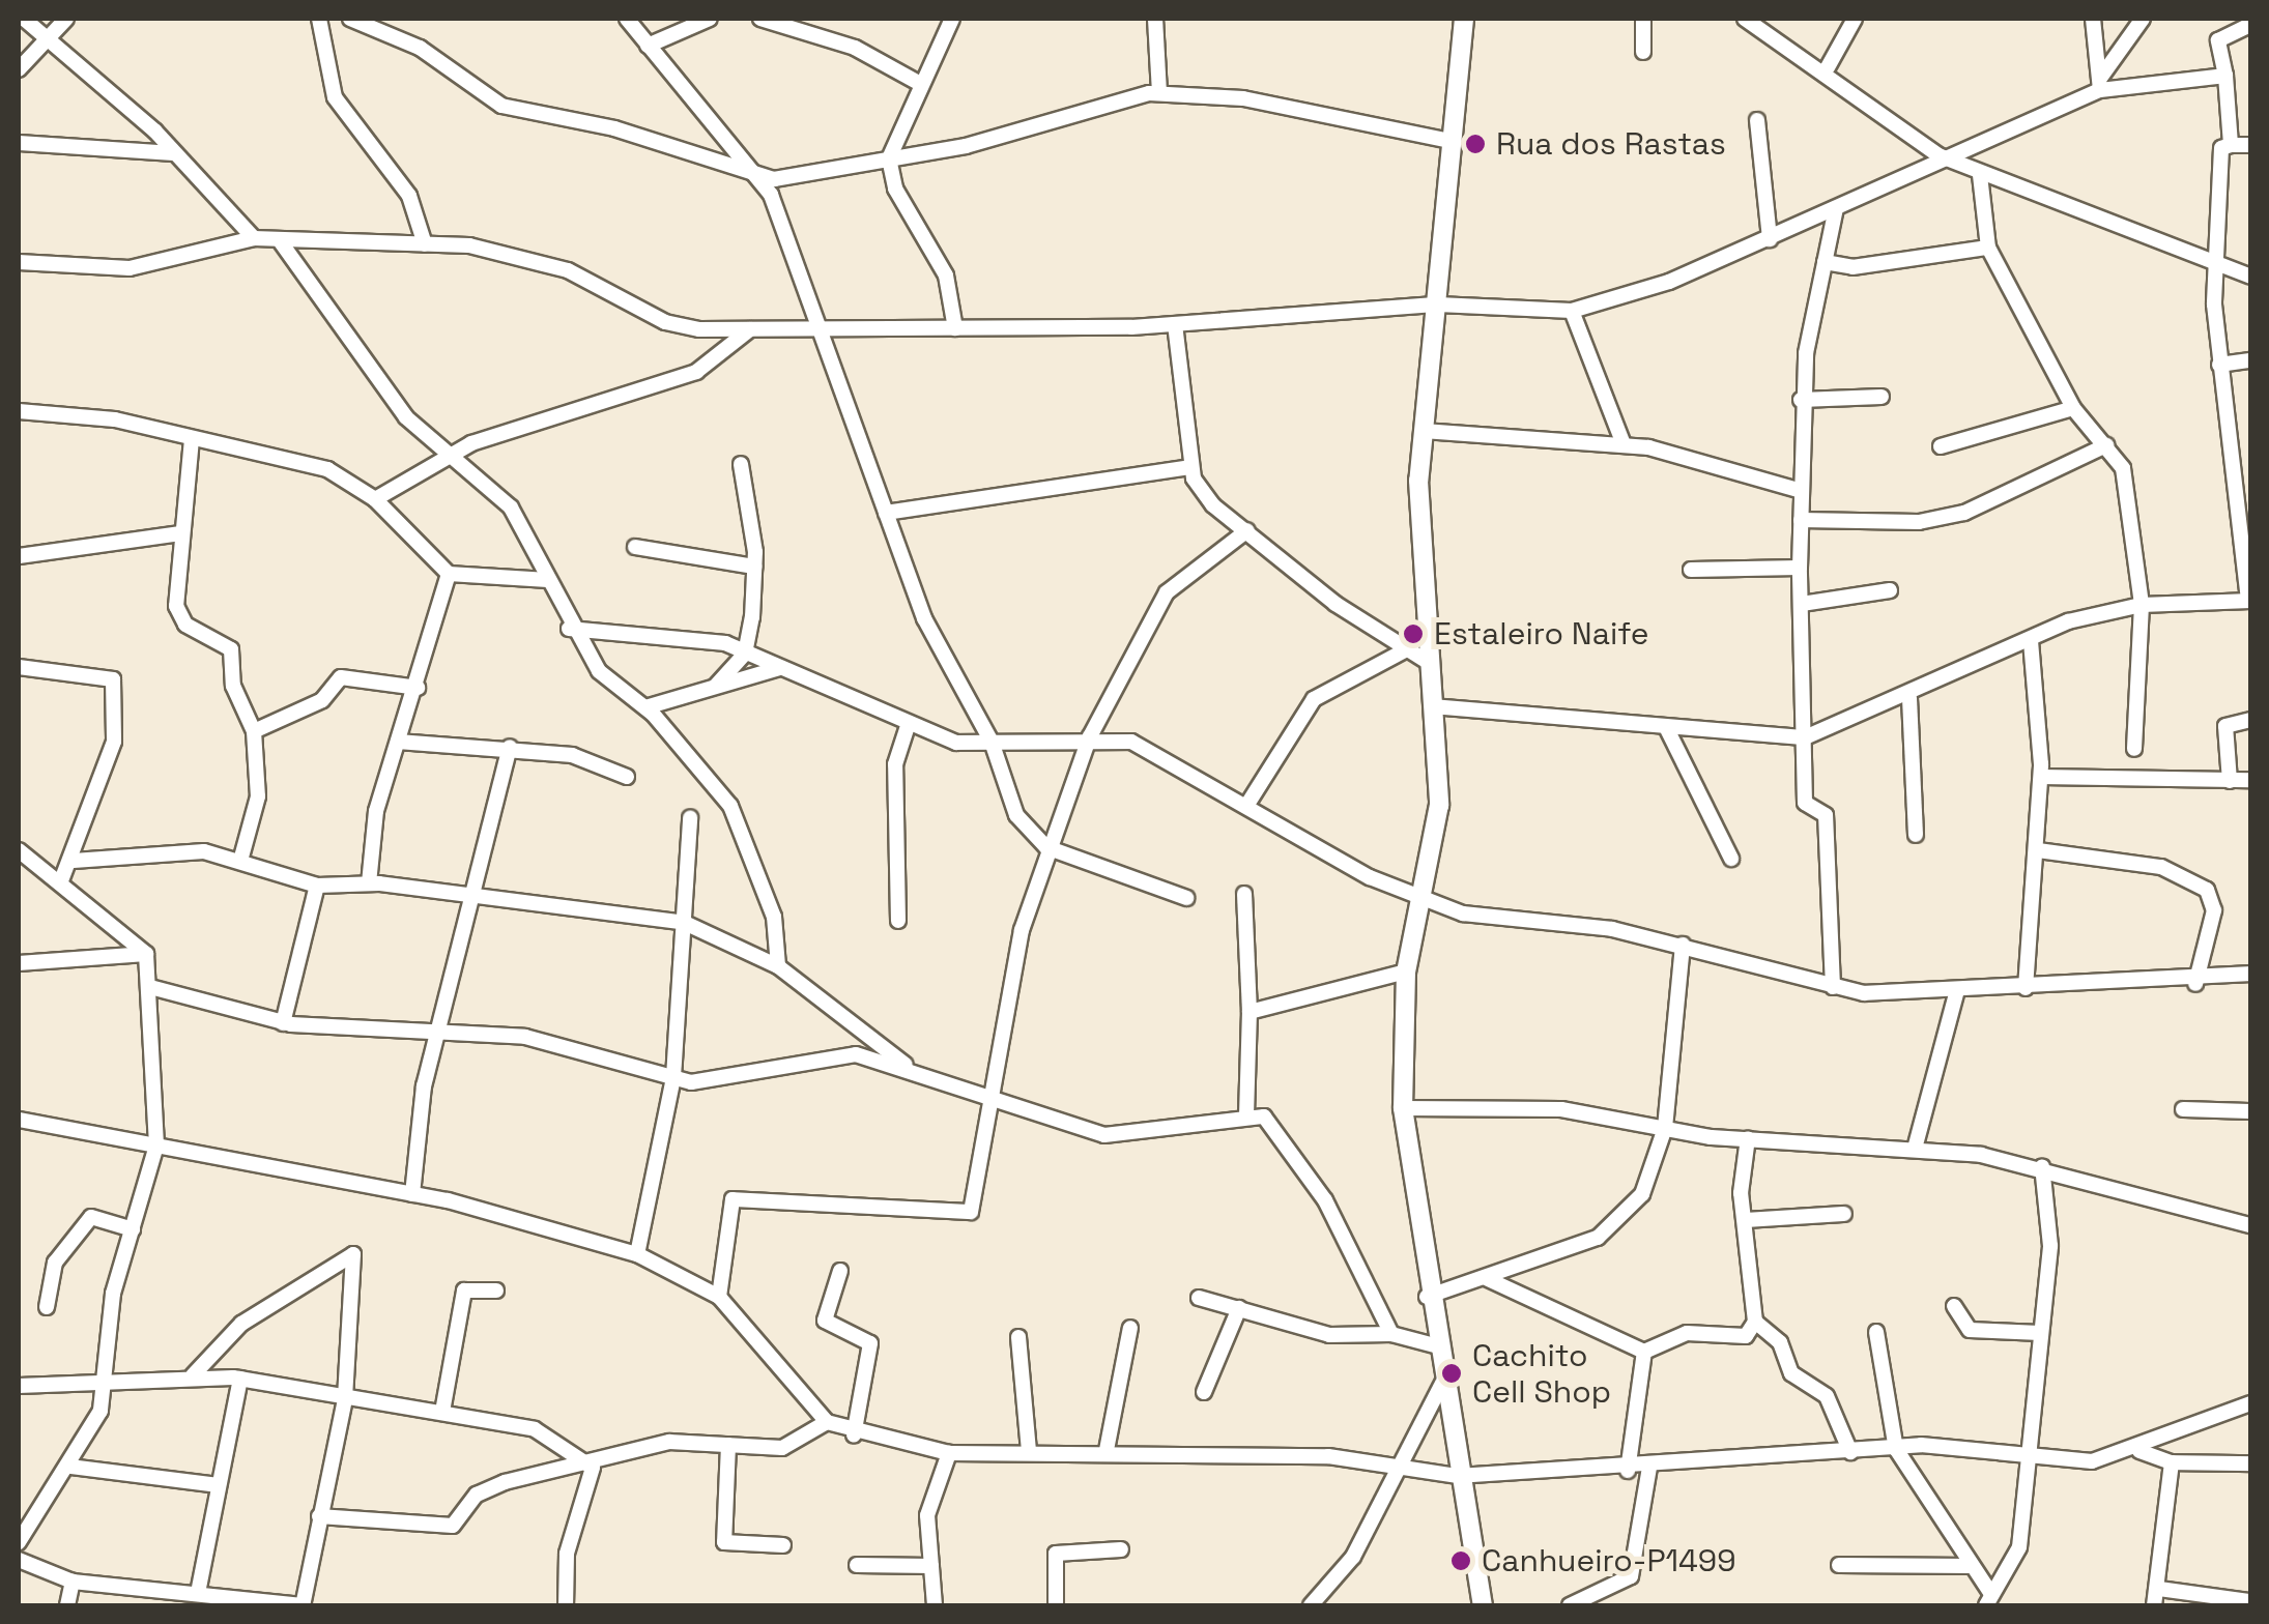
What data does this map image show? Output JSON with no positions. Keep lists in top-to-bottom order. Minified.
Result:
{"places":["Rua dos Rastas","Estaleiro Naife","Cachito Cell Shop","Canhueiro-P1499"]}
